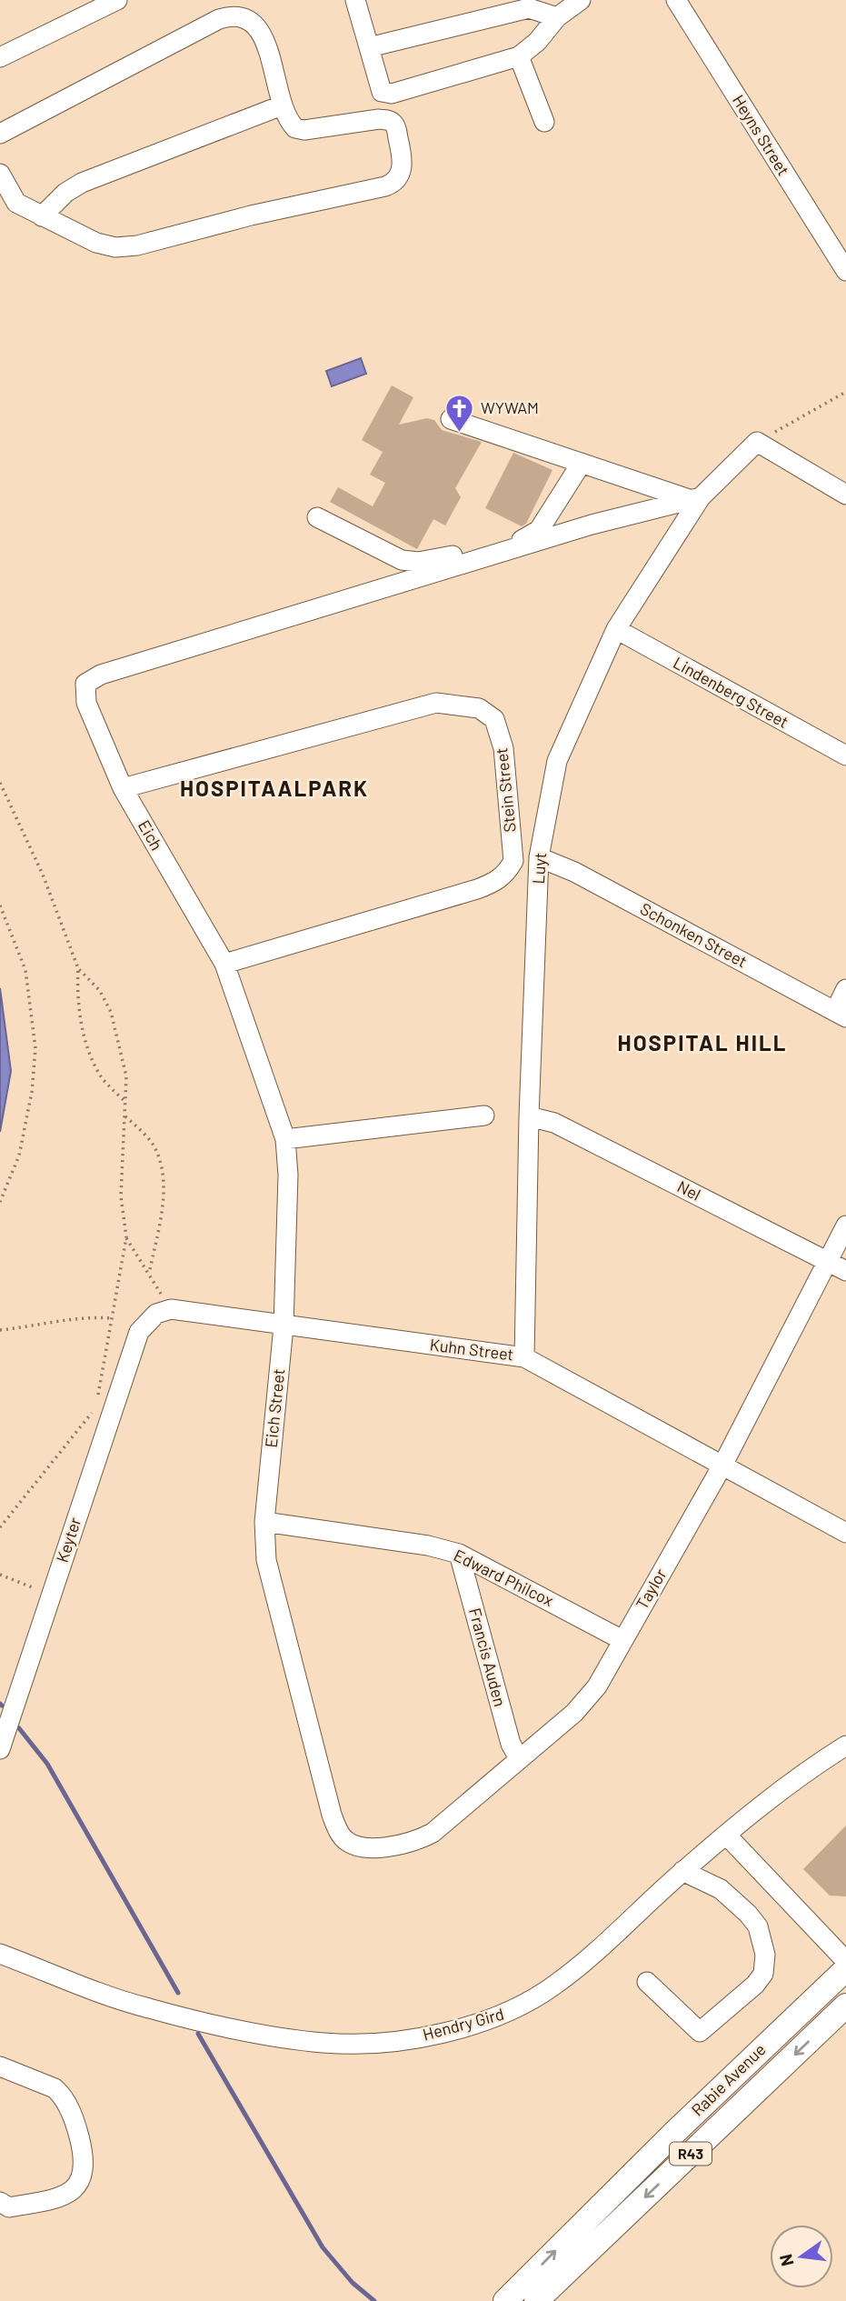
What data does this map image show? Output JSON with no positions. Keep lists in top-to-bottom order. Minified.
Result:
{"streets":{"main road":["Rabie Avenue","R43"],"street":["Heyns Street","Lindenberg Street","Stein Street","Eich","Luyt","Schonken Street","Nel","Kuhn Street","Eich Street","Keyter","Edward Philcox","Taylor","Francis Auden","Hendry Gird"]},"crossings":[["Lindenberg Street","Luyt"],["Stein Street","Eich"],["Stein Street","Eich Street"],["Eich","Luyt"],["Eich","Eich Street"],["Luyt","Schonken Street"],["Luyt","Nel"],["Luyt","Kuhn Street"],["Nel","Taylor"],["Kuhn Street","Eich Street"],["Kuhn Street","Keyter"],["Kuhn Street","Taylor"],["Eich Street","Edward Philcox"],["Eich Street","Taylor"],["Edward Philcox","Taylor"],["Edward Philcox","Francis Auden"],["Taylor","Francis Auden"]],"districts":["HOSPITAALPARK","HOSPITAL HILL"],"places":{"church":["WYWAM"]},"north":"left"}
